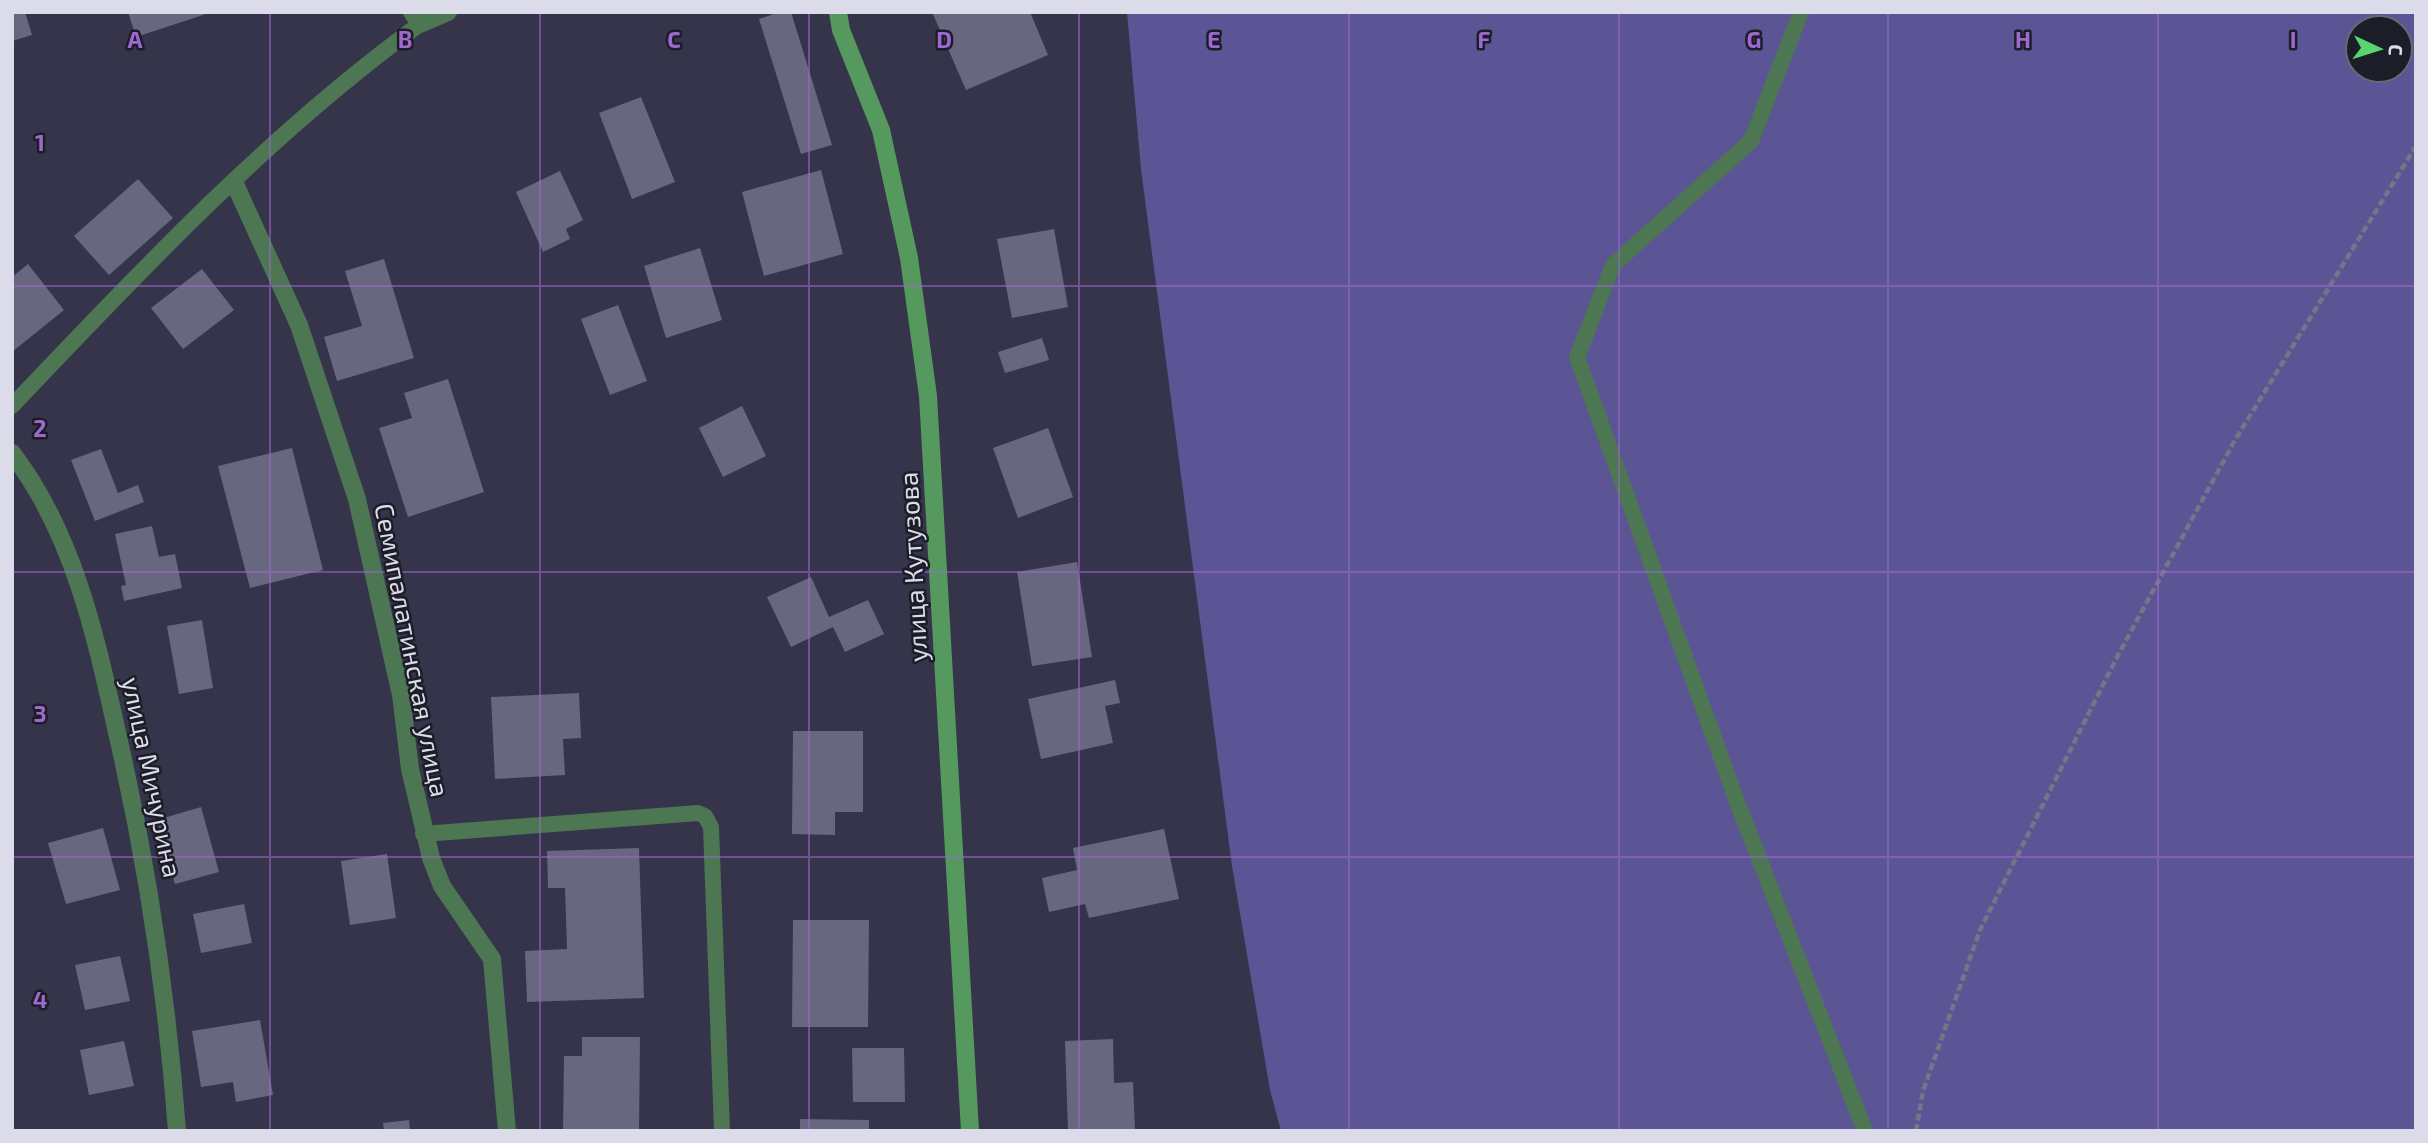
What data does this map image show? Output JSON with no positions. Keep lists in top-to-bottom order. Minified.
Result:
{"streets":{"main road":["улица Кутузова"],"street":["Семипалатинская улица","улица Мичурина"]},"north":"right","grid":{"columns":["A","B","C","D","E","F","G","H","I"],"rows":["1","2","3","4"]}}
